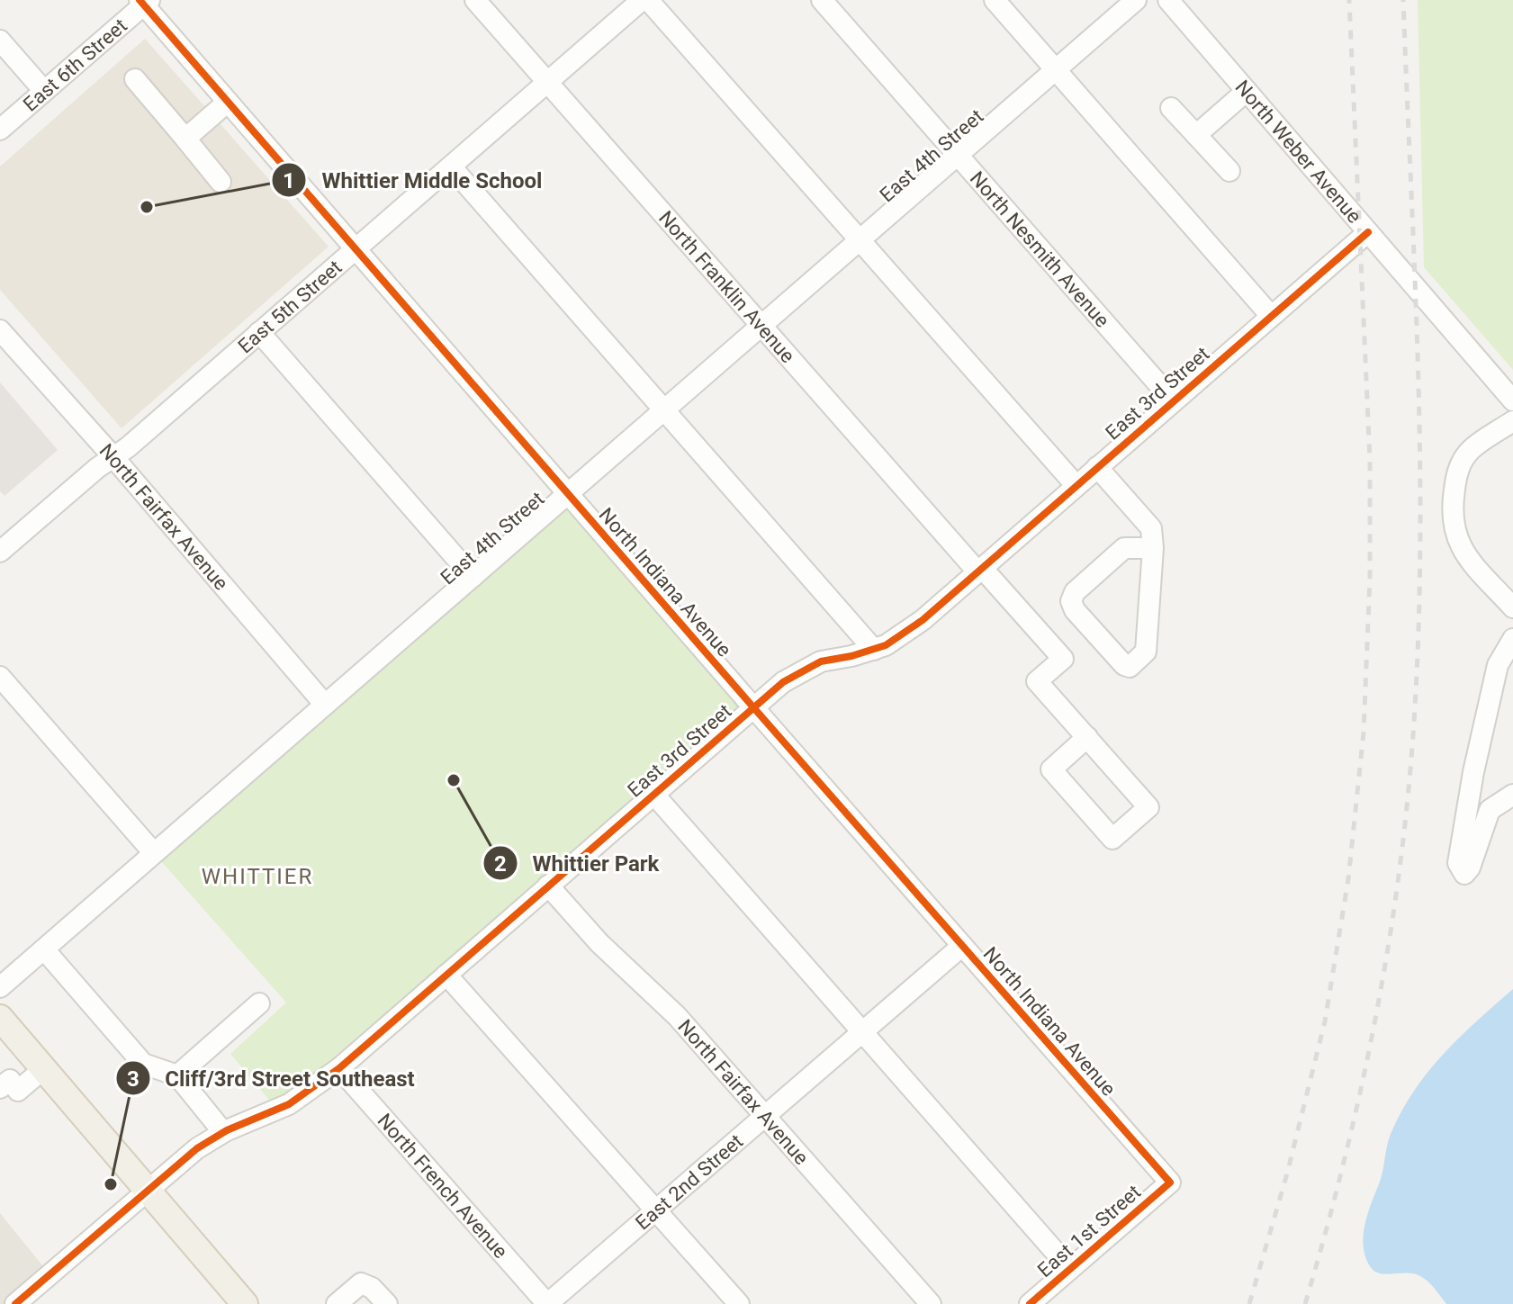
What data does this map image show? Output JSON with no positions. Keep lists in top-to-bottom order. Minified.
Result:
{"streets":{"street":["East 6th Street","North Weber Avenue","East 4th Street","North Nesmith Avenue","North Franklin Avenue","East 5th Street","East 3rd Street","North Fairfax Avenue","North Indiana Avenue","East 2nd Street","North French Avenue","East 1st Street"]},"crossings":[["East 6th Street","North Indiana Avenue"],["North Weber Avenue","East 3rd Street"],["East 4th Street","North Nesmith Avenue"],["East 4th Street","North Franklin Avenue"],["East 4th Street","North Fairfax Avenue"],["East 4th Street","North Indiana Avenue"],["North Nesmith Avenue","East 3rd Street"],["North Franklin Avenue","East 5th Street"],["North Franklin Avenue","East 3rd Street"],["East 5th Street","North Fairfax Avenue"],["East 5th Street","North Indiana Avenue"],["East 3rd Street","North Fairfax Avenue"],["East 3rd Street","North Indiana Avenue"],["East 3rd Street","North French Avenue"],["North Fairfax Avenue","East 2nd Street"],["North Indiana Avenue","East 2nd Street"],["North Indiana Avenue","East 1st Street"],["East 2nd Street","North French Avenue"]],"districts":["WHITTIER"],"places":["Whittier Middle School","Whittier Park","Cliff/3rd Street Southeast"]}
